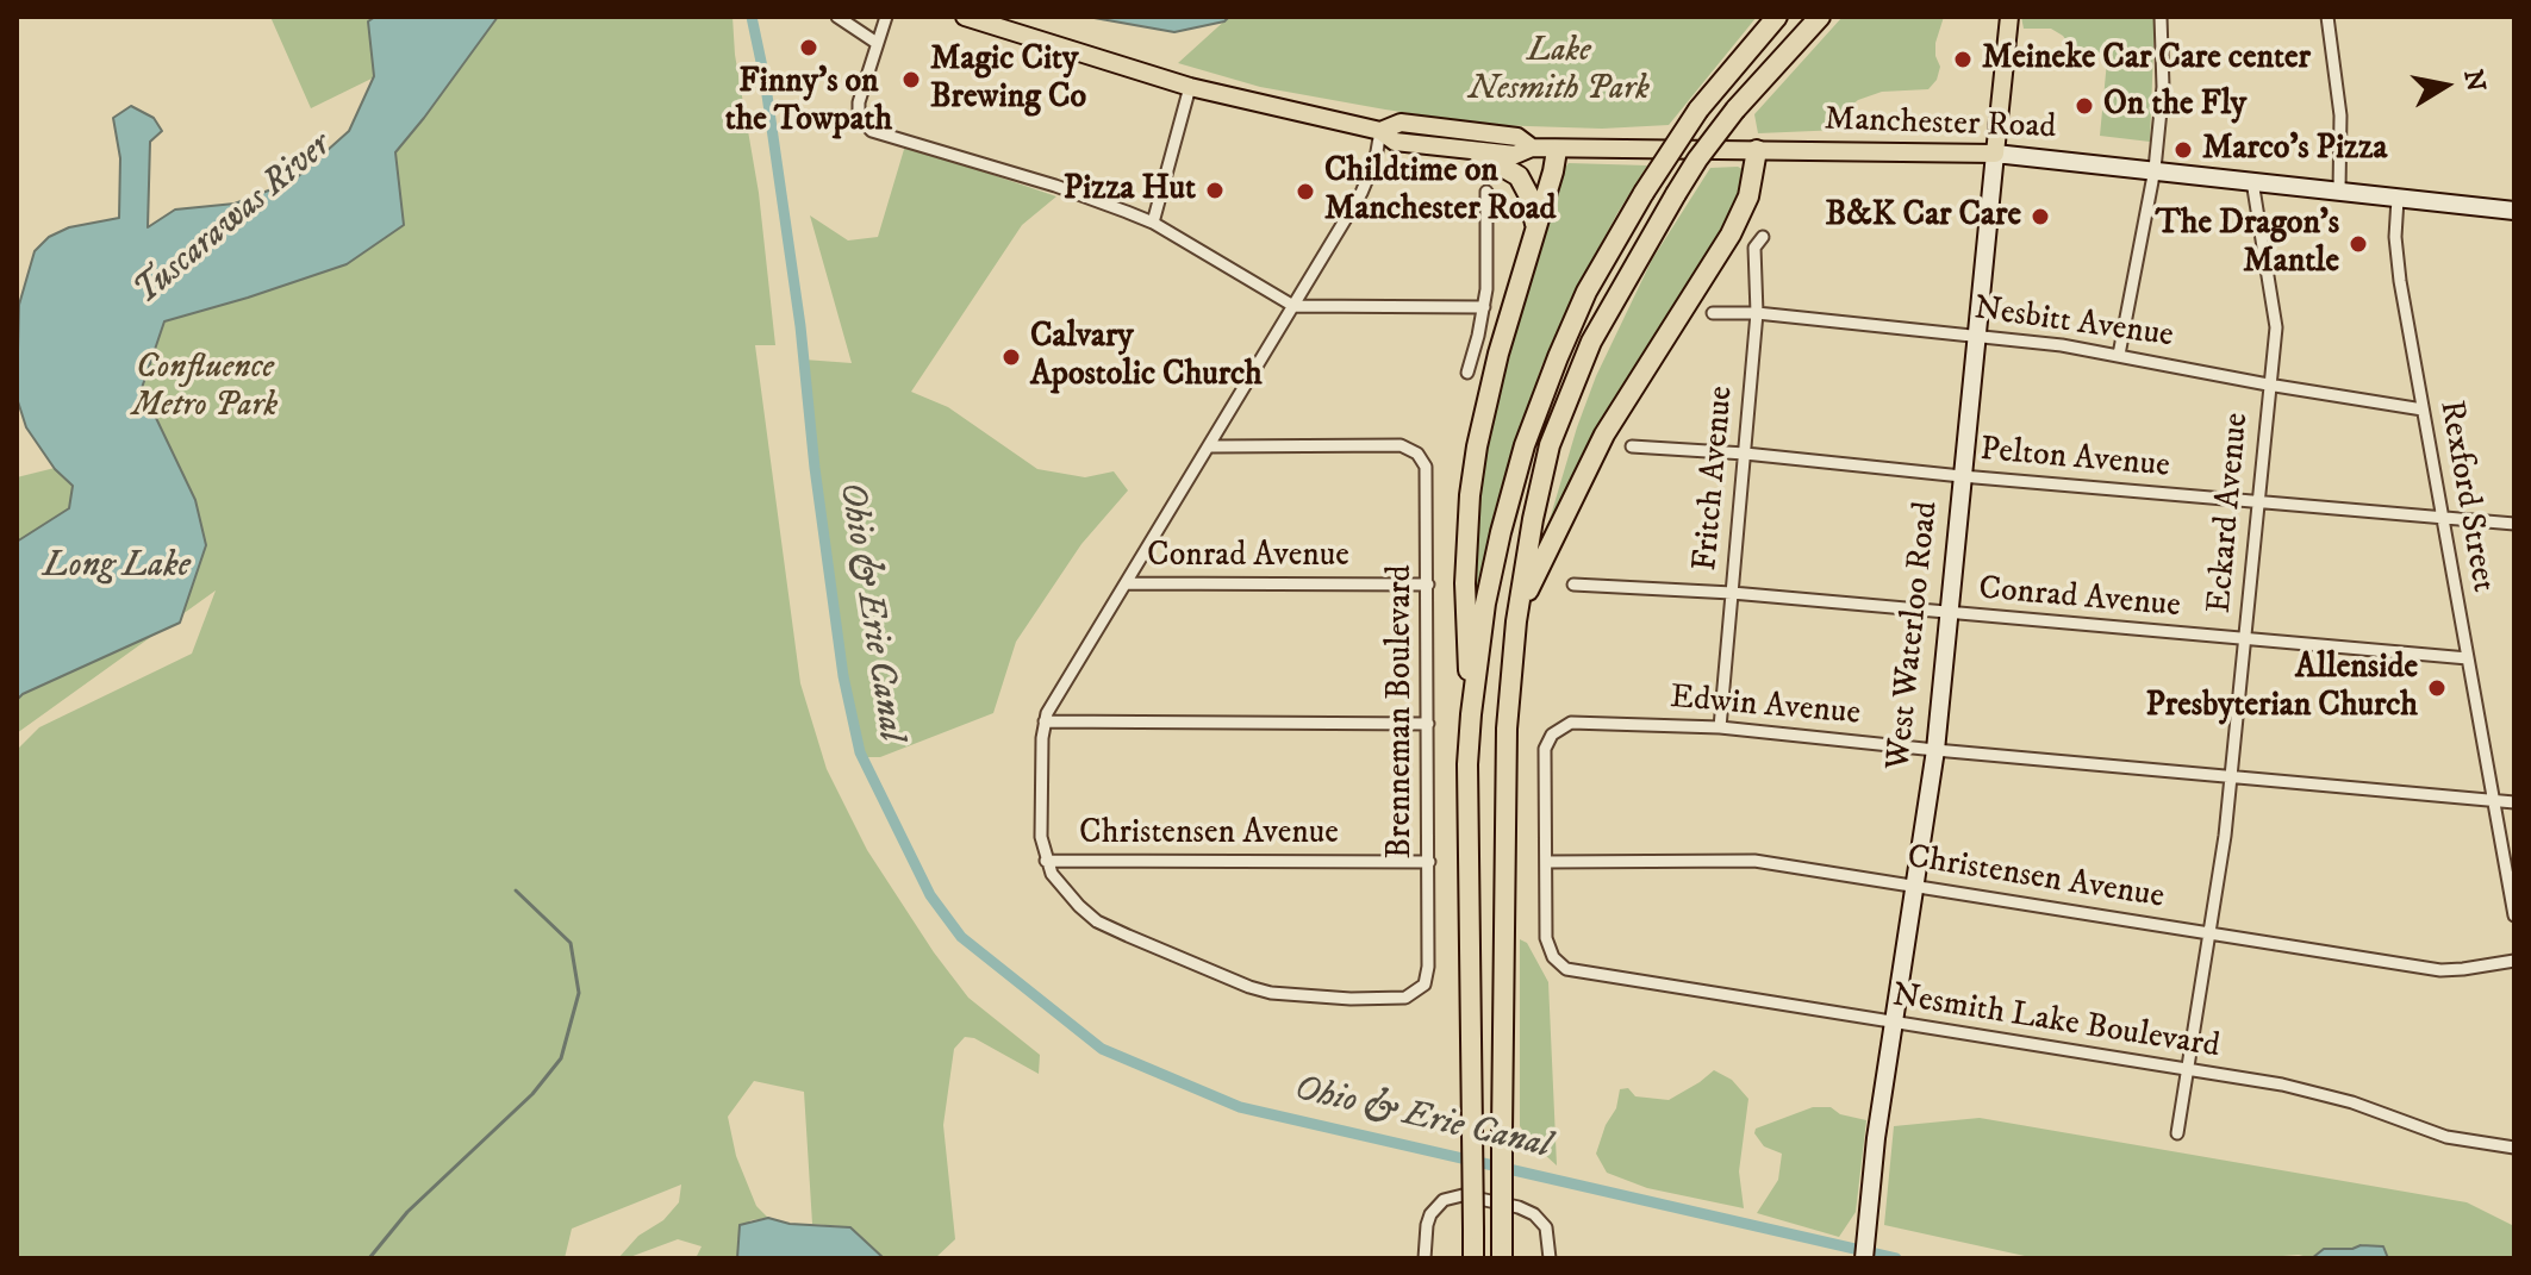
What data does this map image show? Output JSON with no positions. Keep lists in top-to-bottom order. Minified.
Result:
{"streets":{"main road":["Manchester Road","West Waterloo Road"],"street":["Nesbitt Avenue","Pelton Avenue","Fritch Avenue","Rexford Street","Eckard Avenue","Conrad Avenue","Edwin Avenue","Brenneman Boulevard","Christensen Avenue","Nesmith Lake Boulevard"]},"crossings":[["Manchester Road","Rexford Street"],["Manchester Road","Eckard Avenue"],["Manchester Road","West Waterloo Road"],["Nesbitt Avenue","Fritch Avenue"],["Nesbitt Avenue","Rexford Street"],["Nesbitt Avenue","Eckard Avenue"],["Nesbitt Avenue","West Waterloo Road"],["Pelton Avenue","Fritch Avenue"],["Pelton Avenue","Rexford Street"],["Pelton Avenue","Eckard Avenue"],["Pelton Avenue","West Waterloo Road"],["Fritch Avenue","Conrad Avenue"],["Fritch Avenue","Edwin Avenue"],["Rexford Street","Conrad Avenue"],["Rexford Street","Edwin Avenue"],["Eckard Avenue","Conrad Avenue"],["Eckard Avenue","Edwin Avenue"],["Eckard Avenue","Christensen Avenue"],["Eckard Avenue","Nesmith Lake Boulevard"],["Conrad Avenue","West Waterloo Road"],["Conrad Avenue","Brenneman Boulevard"],["West Waterloo Road","Edwin Avenue"],["West Waterloo Road","Christensen Avenue"],["West Waterloo Road","Nesmith Lake Boulevard"],["Edwin Avenue","Christensen Avenue"],["Edwin Avenue","Nesmith Lake Boulevard"],["Brenneman Boulevard","Christensen Avenue"],["Christensen Avenue","Nesmith Lake Boulevard"]],"water":["Tuscarawas River","Long Lake","Ohio & Erie Canal"],"parks":["Lake Nesmith Park","Confluence Metro Park"],"places":["Finny's on the Towpath","Meineke Car Care center","Magic City Brewing Co","On the Fly","Marco's Pizza","Pizza Hut","Childtime on Manchester Road","B&K Car Care","The Dragon's Mantle","Calvary Apostolic Church","Allenside Presbyterian Church"],"north":"right"}
